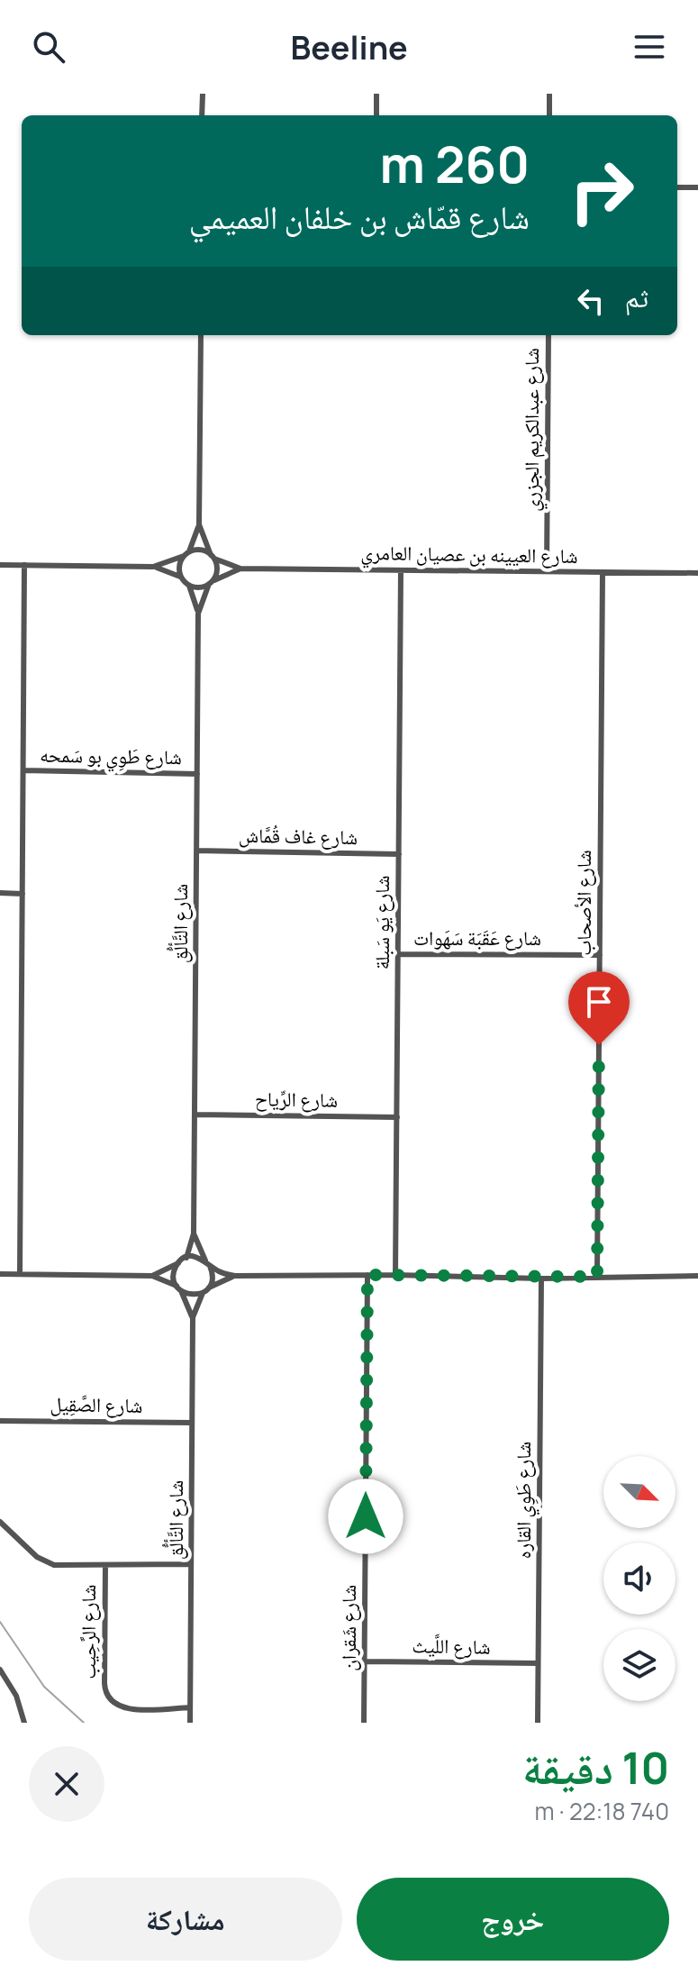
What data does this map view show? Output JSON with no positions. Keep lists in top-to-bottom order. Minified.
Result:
{"streets":{"street":["شارع عبدالكريم الجزري","شارع العيينه بن عصيان العامري","شارع طَوِي بو سَمحه","شارع غاف قُمَّاش","شارع الأصحاب","شارع يَو سَبلة","شارع التَّألُّق","شارع عَقَبَة سَهَوات","شارع الرِّياح","شارع الصَّقِيل","شارع طَوِي القاره","شارع شَقران","شارع الرَّحِيب","شارع اللَّيث"]},"crossings":[["شارع عبدالكريم الجزري","شارع العيينه بن عصيان العامري"],["شارع العيينه بن عصيان العامري","شارع الأصحاب"],["شارع العيينه بن عصيان العامري","شارع يَو سَبلة"],["شارع العيينه بن عصيان العامري","شارع التَّألُّق"],["شارع طَوِي بو سَمحه","شارع التَّألُّق"],["شارع غاف قُمَّاش","شارع يَو سَبلة"],["شارع غاف قُمَّاش","شارع التَّألُّق"],["شارع الأصحاب","شارع عَقَبَة سَهَوات"],["شارع يَو سَبلة","شارع عَقَبَة سَهَوات"],["شارع يَو سَبلة","شارع الرِّياح"],["شارع التَّألُّق","شارع الرِّياح"],["شارع التَّألُّق","شارع الصَّقِيل"],["شارع التَّألُّق","شارع الرَّحِيب"],["شارع طَوِي القاره","شارع اللَّيث"],["شارع شَقران","شارع اللَّيث"]],"north":"bottom right","page":{"header":"Beeline","turn":["260 m","شارع قمّاش بن خلفان العميمي"],"then":"ثم","heading":["10 دقيقة","740 m · 22:18"],"buttons":["خروج","مشاركة"]}}
